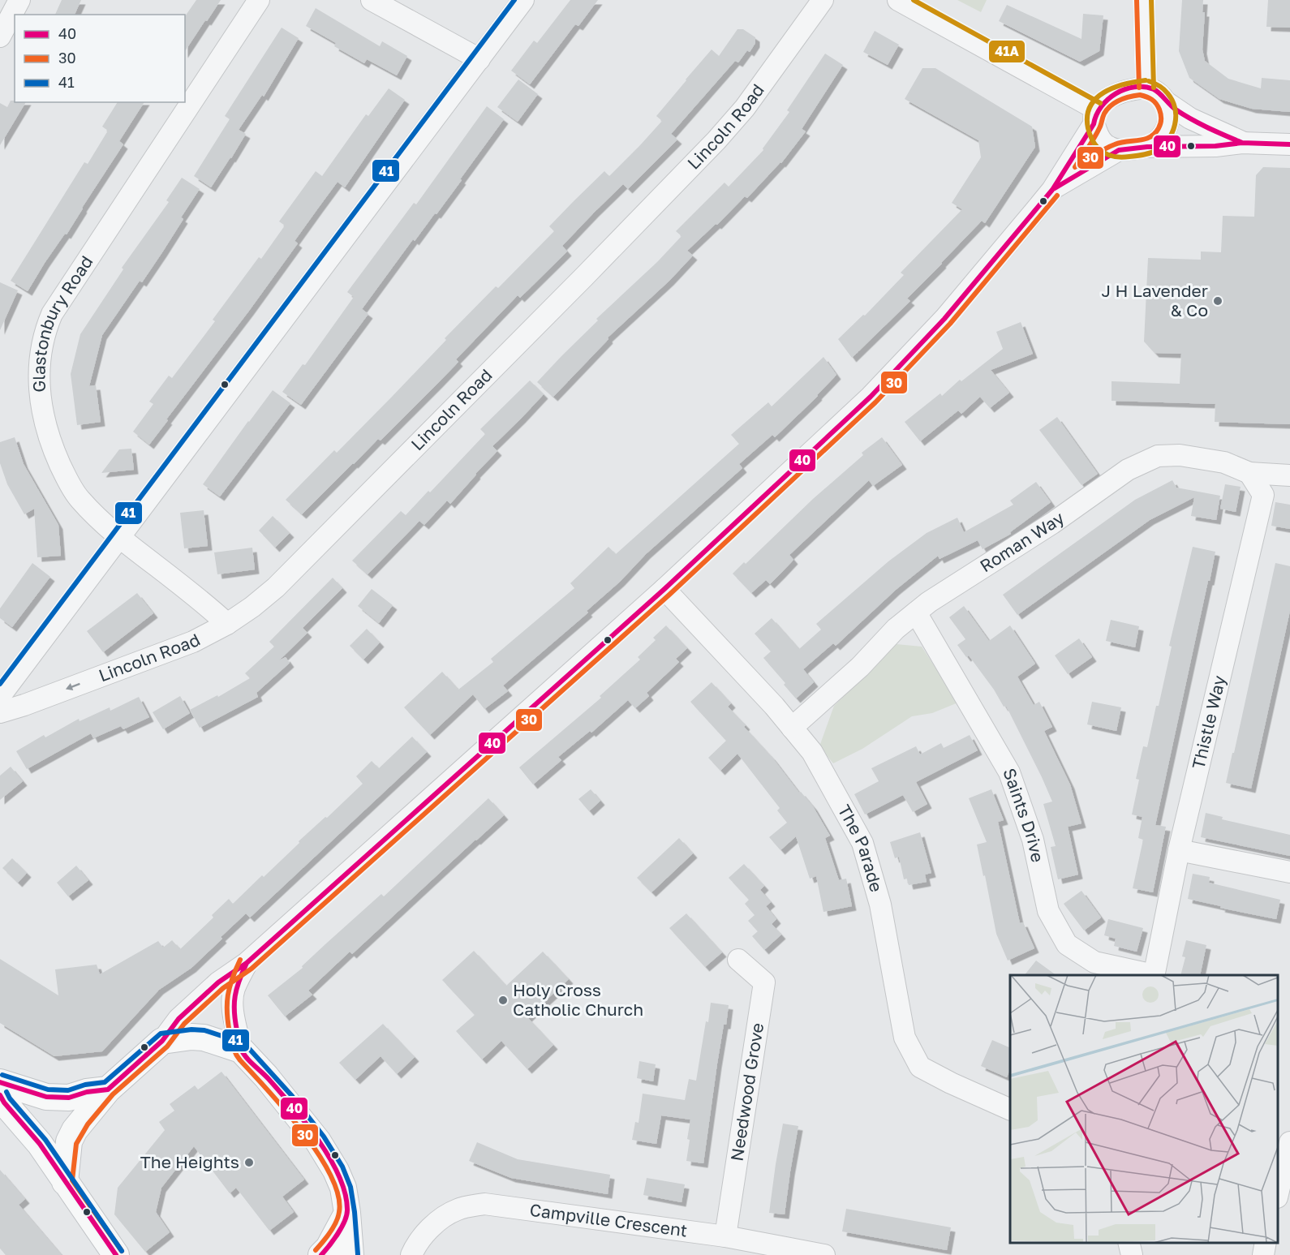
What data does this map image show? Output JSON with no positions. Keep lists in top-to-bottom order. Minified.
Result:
{"streets":{"street":["Lincoln Road","Glastonbury Road","Roman Way","Thistle Way","Saints Drive","The Parade","Needwood Grove","Campville Crescent"]},"crossings":[["Lincoln Road","Glastonbury Road"],["Roman Way","Thistle Way"],["Roman Way","Saints Drive"],["Roman Way","The Parade"],["Needwood Grove","Campville Crescent"]],"places":["J H Lavender & Co","Holy Cross Catholic Church","The Heights"],"lines":["transit line 30","transit line 41","transit line 41A","transit line 40"],"legend":["40","30","41"]}
